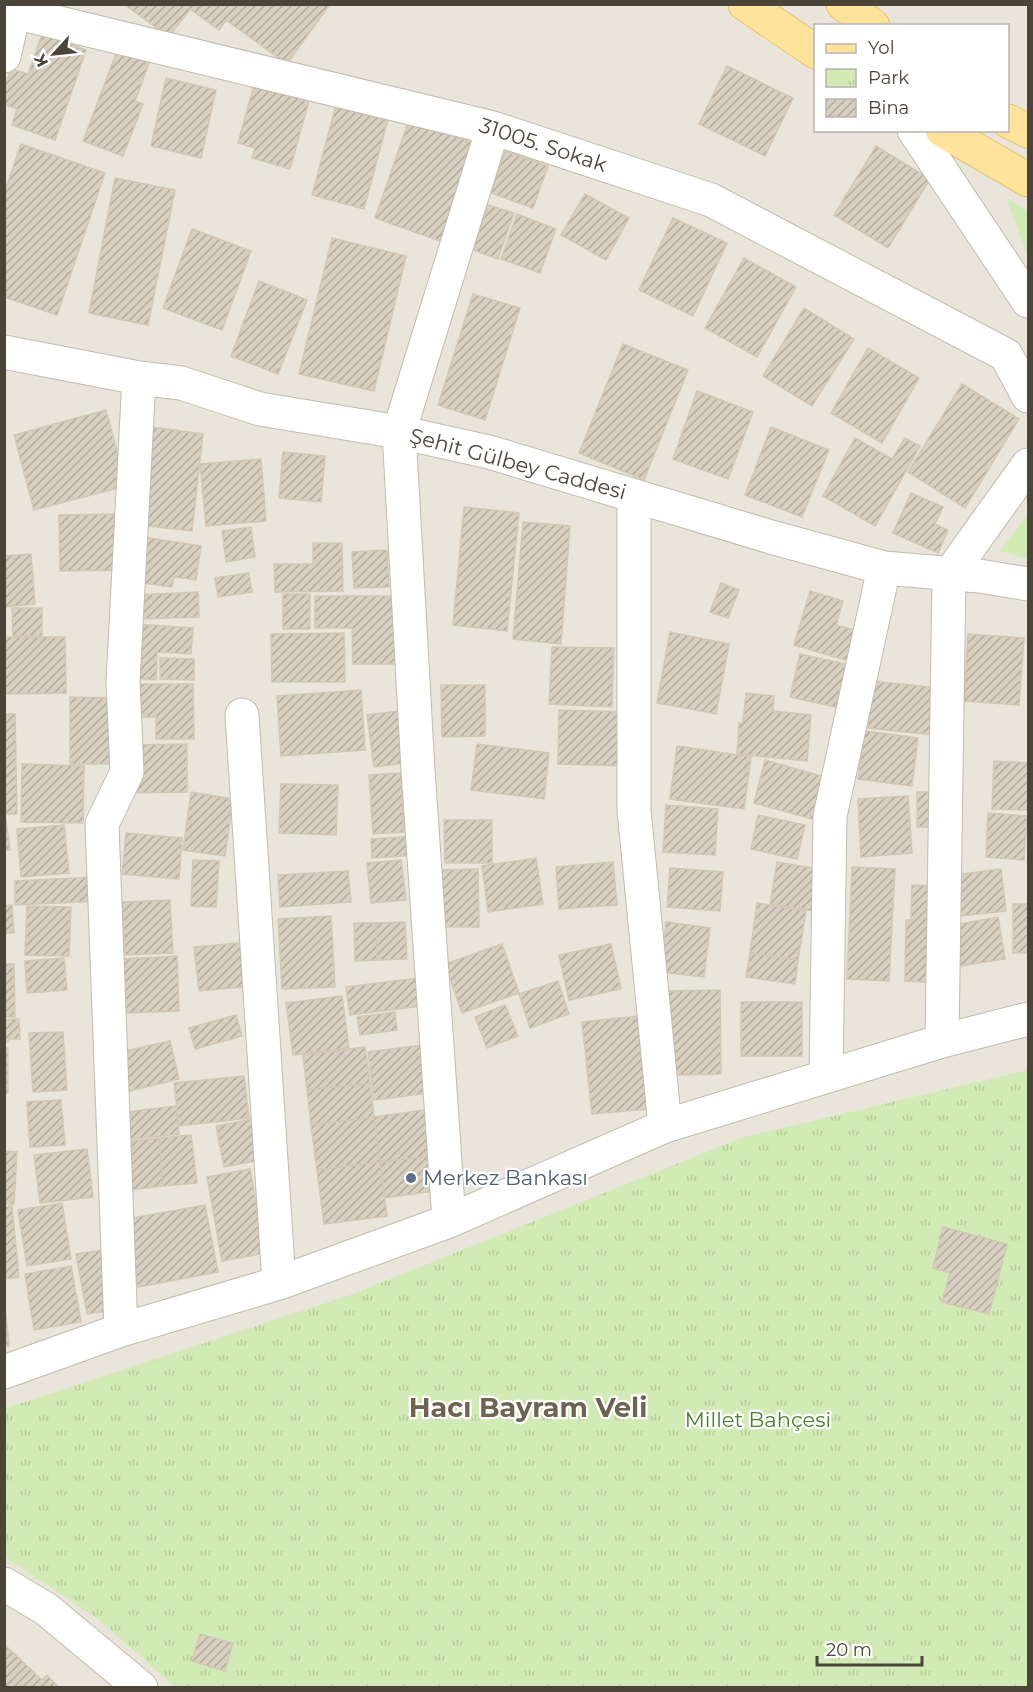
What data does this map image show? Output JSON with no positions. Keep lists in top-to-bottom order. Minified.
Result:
{"streets":{"street":["31005. Sokak","Şehit Gülbey Caddesi"]},"districts":["Hacı Bayram Veli"],"parks":["Millet Bahçesi"],"places":["Merkez Bankası"],"legend":["Yol","Park","Bina"],"scale_bar":"20 m","north":"bottom left"}
